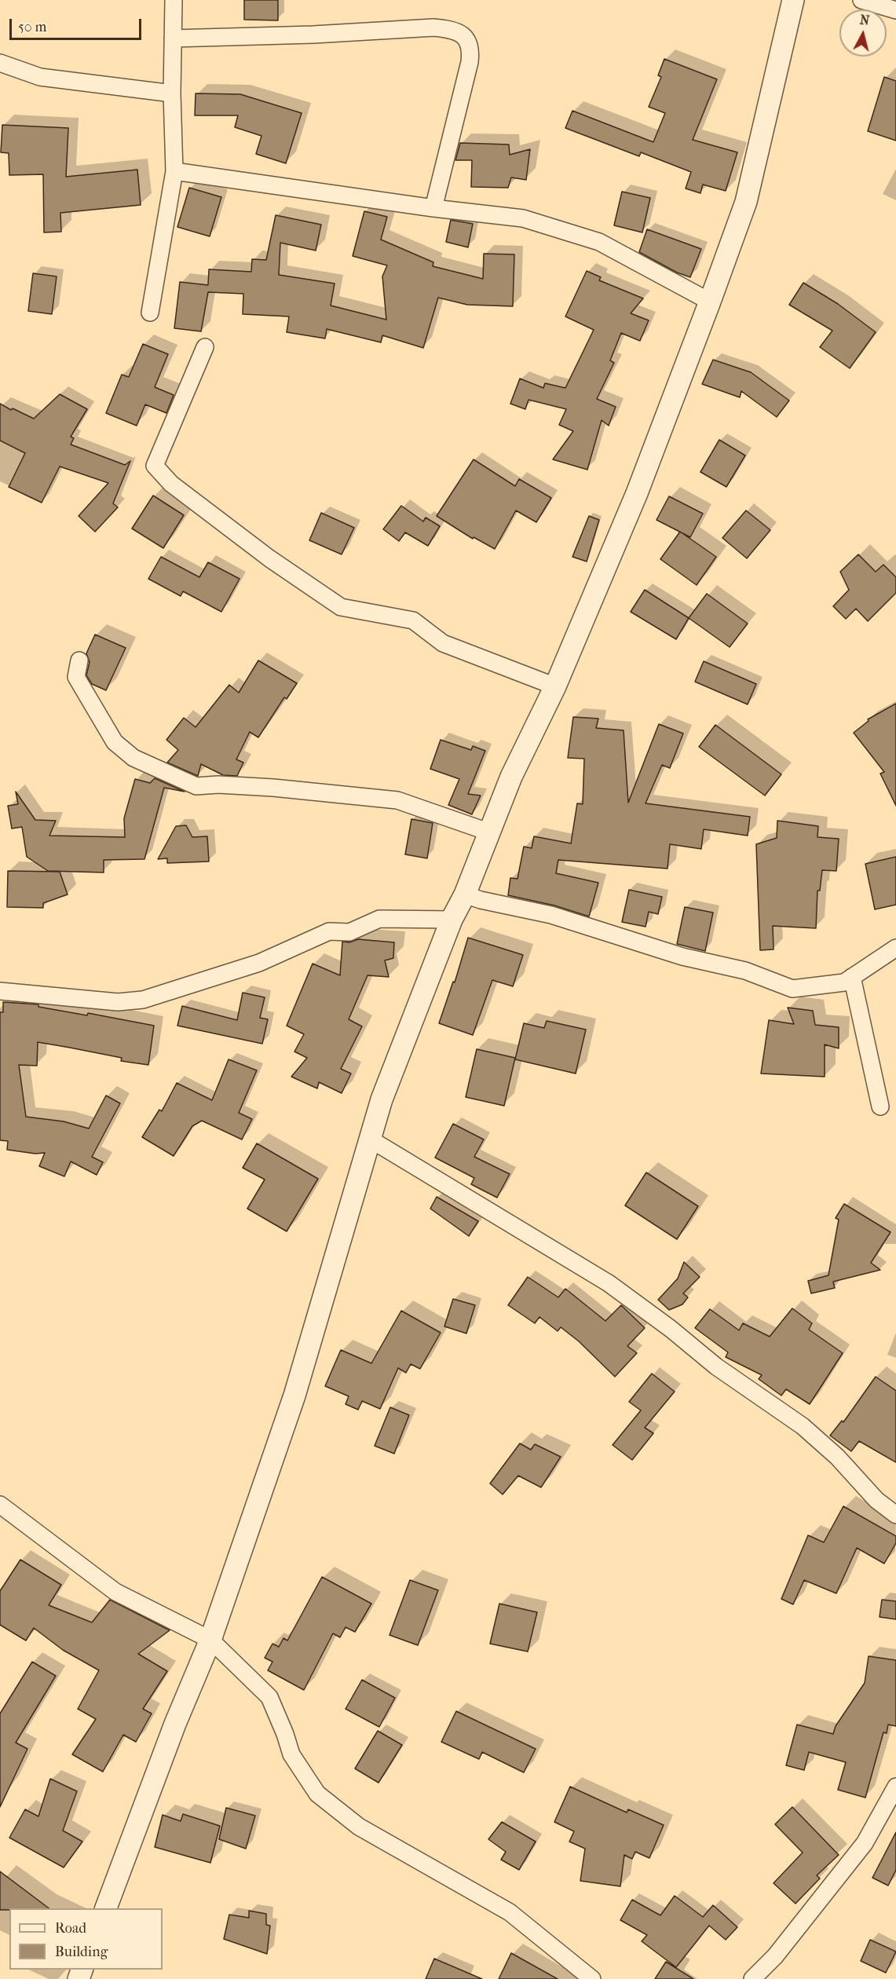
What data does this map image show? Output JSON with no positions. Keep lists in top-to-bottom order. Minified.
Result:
{"legend":["Road","Building"],"scale_bar":"50 m","north":"top"}
